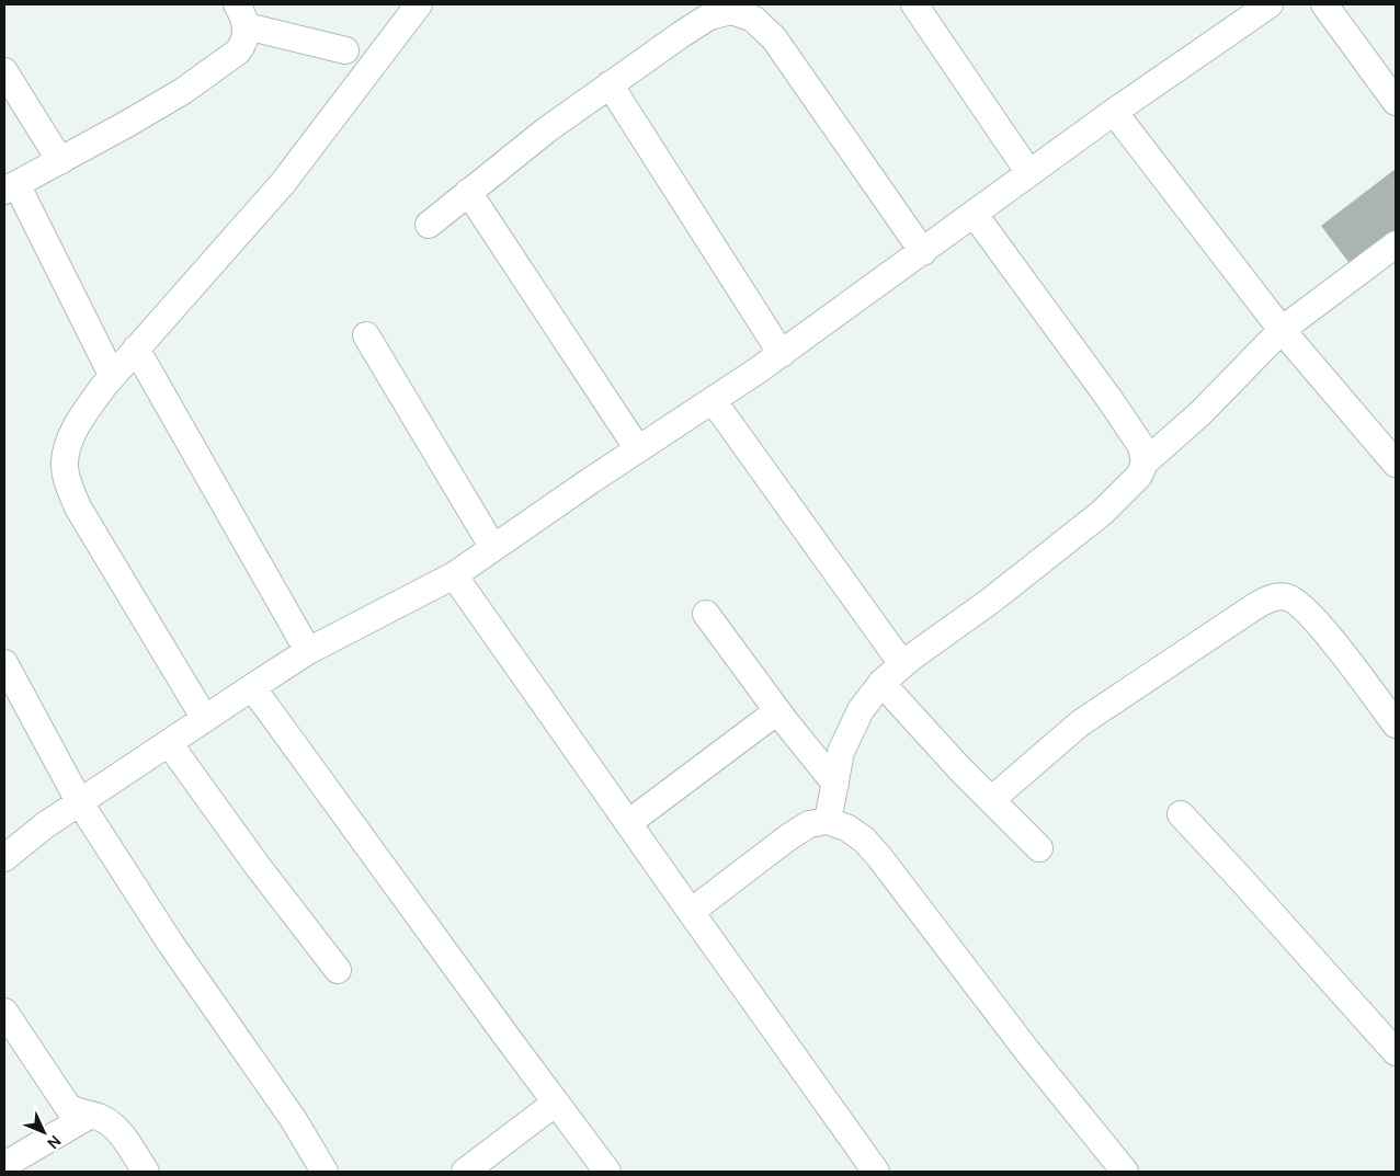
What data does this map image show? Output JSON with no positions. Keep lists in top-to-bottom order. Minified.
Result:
{"north":"bottom right"}
